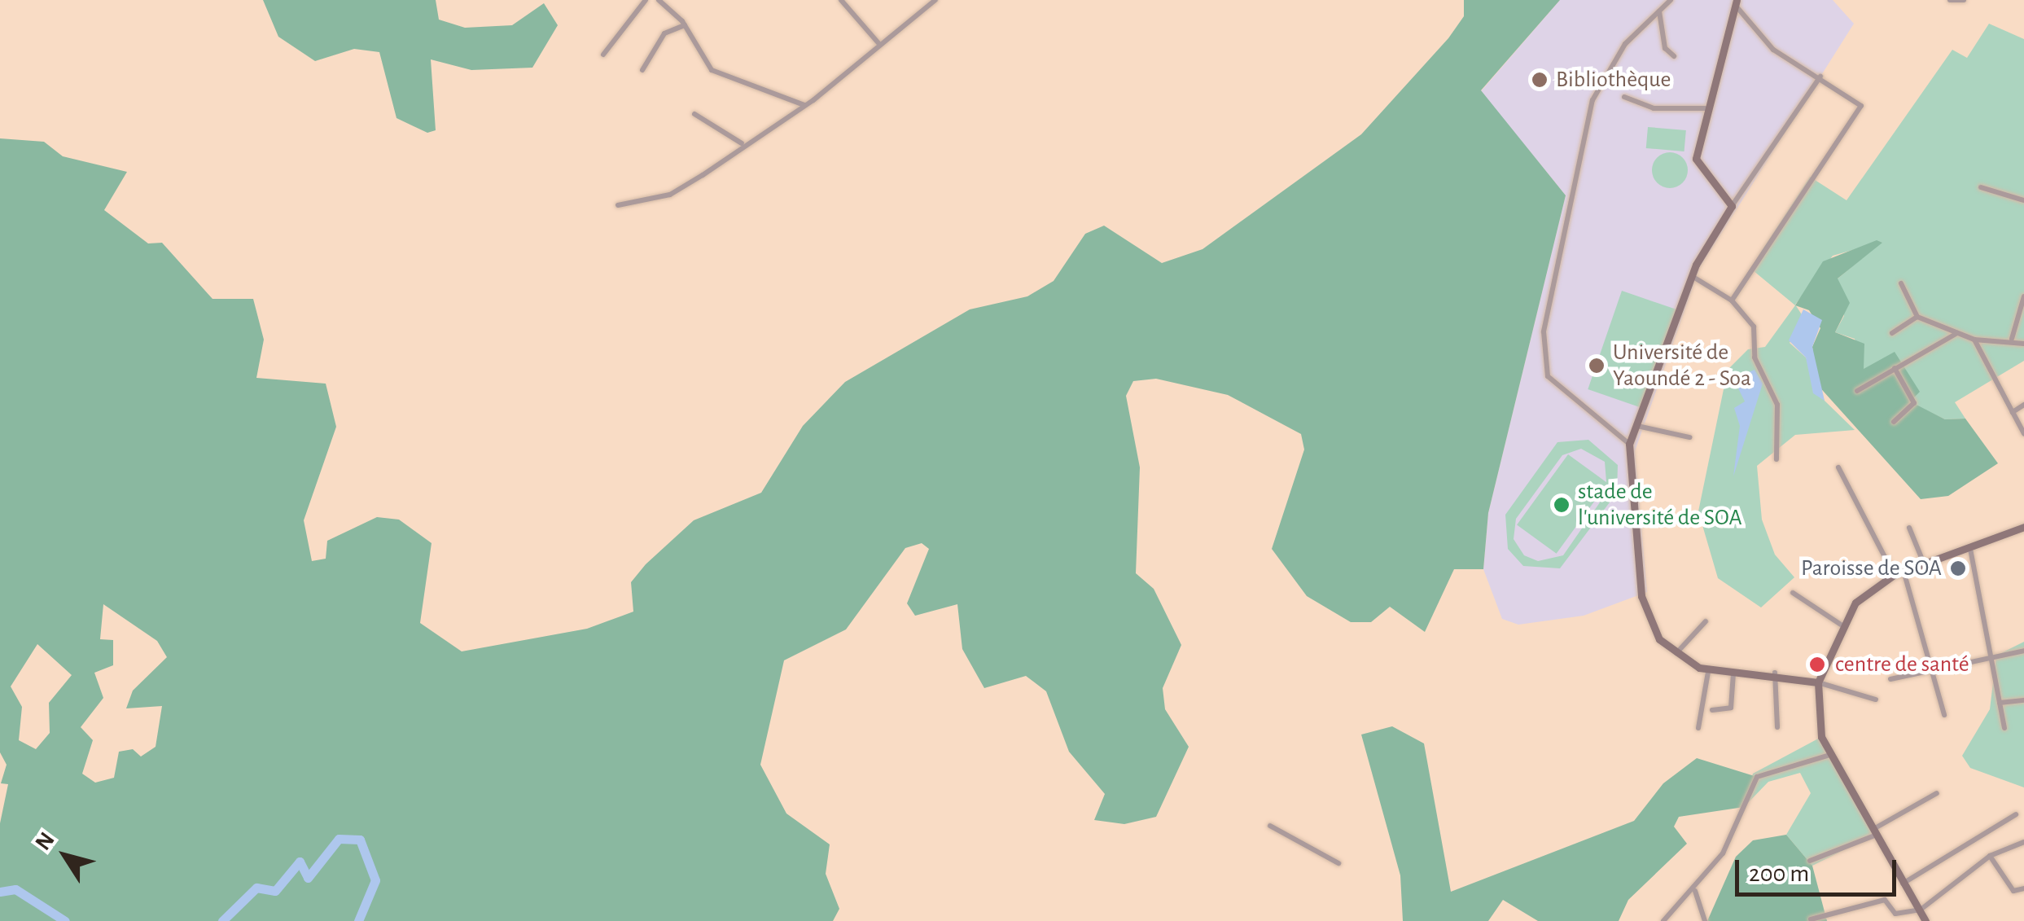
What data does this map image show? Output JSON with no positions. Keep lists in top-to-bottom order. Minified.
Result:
{"places":["Bibliothèque","Université de Yaoundé 2 - Soa","stade de l'université de SOA","Paroisse de SOA","centre de santé"],"scale_bar":"200 m","north":"top left"}
